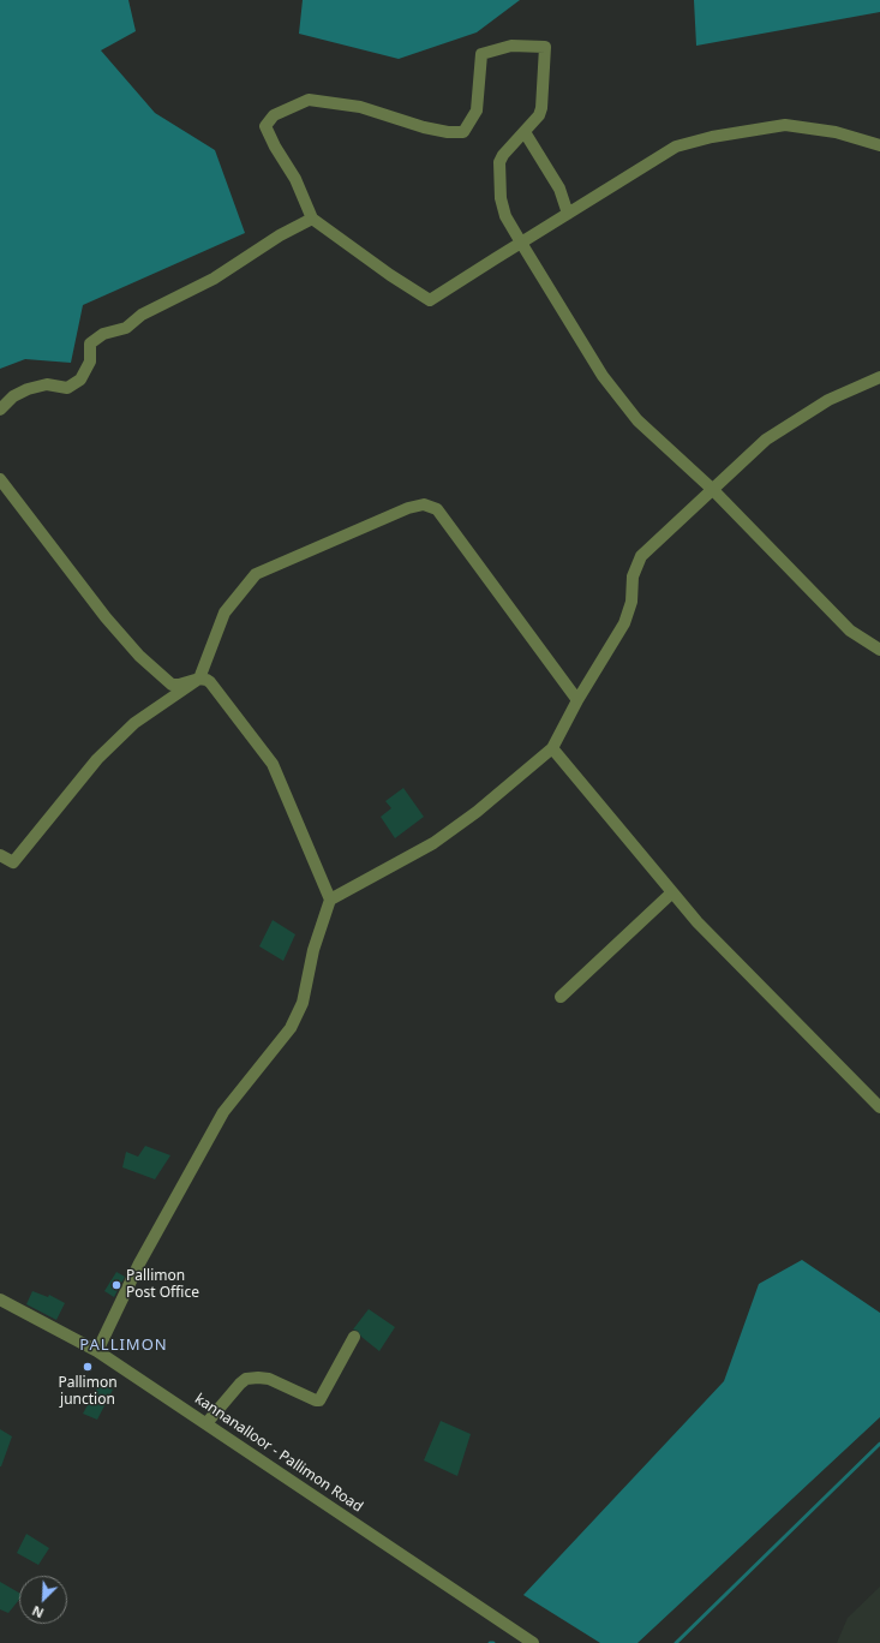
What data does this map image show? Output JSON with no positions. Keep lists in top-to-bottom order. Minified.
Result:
{"streets":{"street":["kannanalloor - Pallimon Road"]},"districts":["PALLIMON"],"places":["Pallimon Post Office","Pallimon junction"],"north":"bottom left"}
